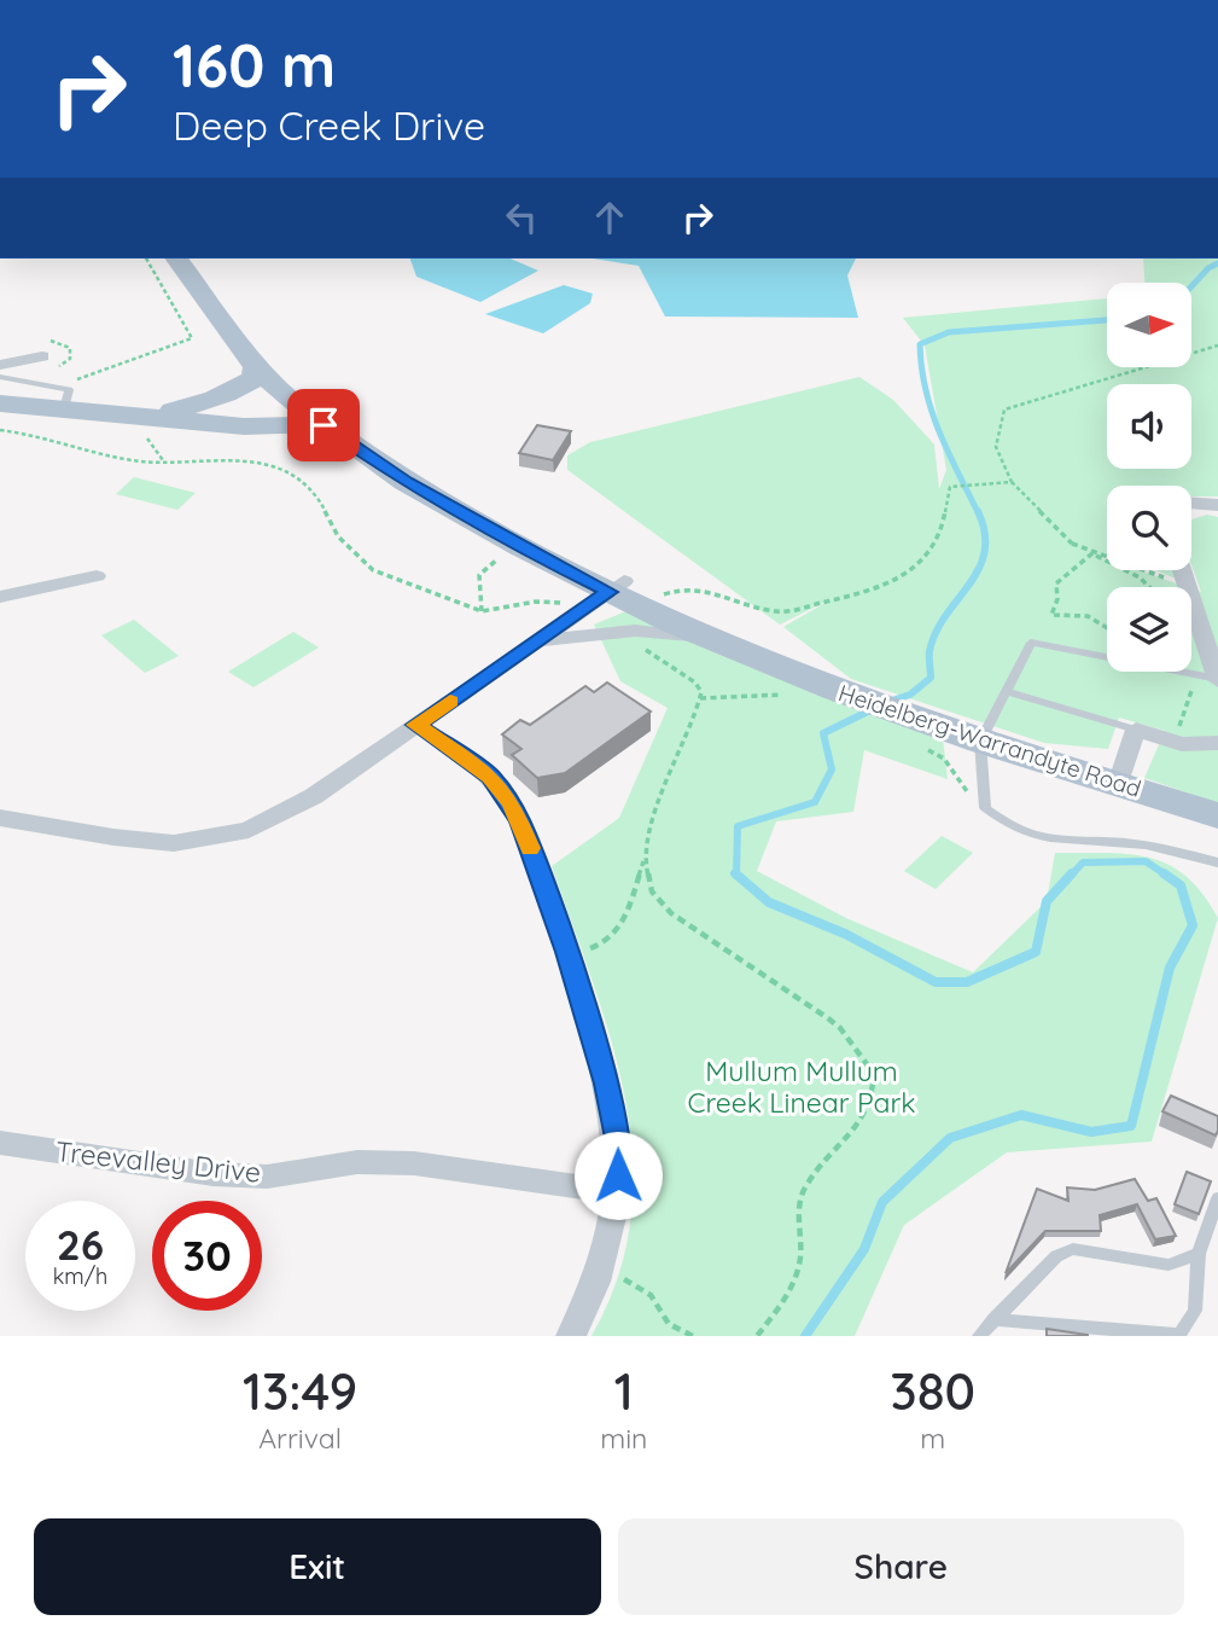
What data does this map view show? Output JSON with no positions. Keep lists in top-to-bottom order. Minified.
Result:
{"streets":{"main road":["Heidelberg-Warrandyte Road"],"street":["Treevalley Drive"]},"parks":["Mullum Mullum Creek Linear Park"],"north":"right","page":{"turn":["160 m","Deep Creek Drive"],"speed":"26 km/h","limit":"30","eta":["13:49","Arrival","1","min","380","m"],"buttons":["Exit","Share"]}}
